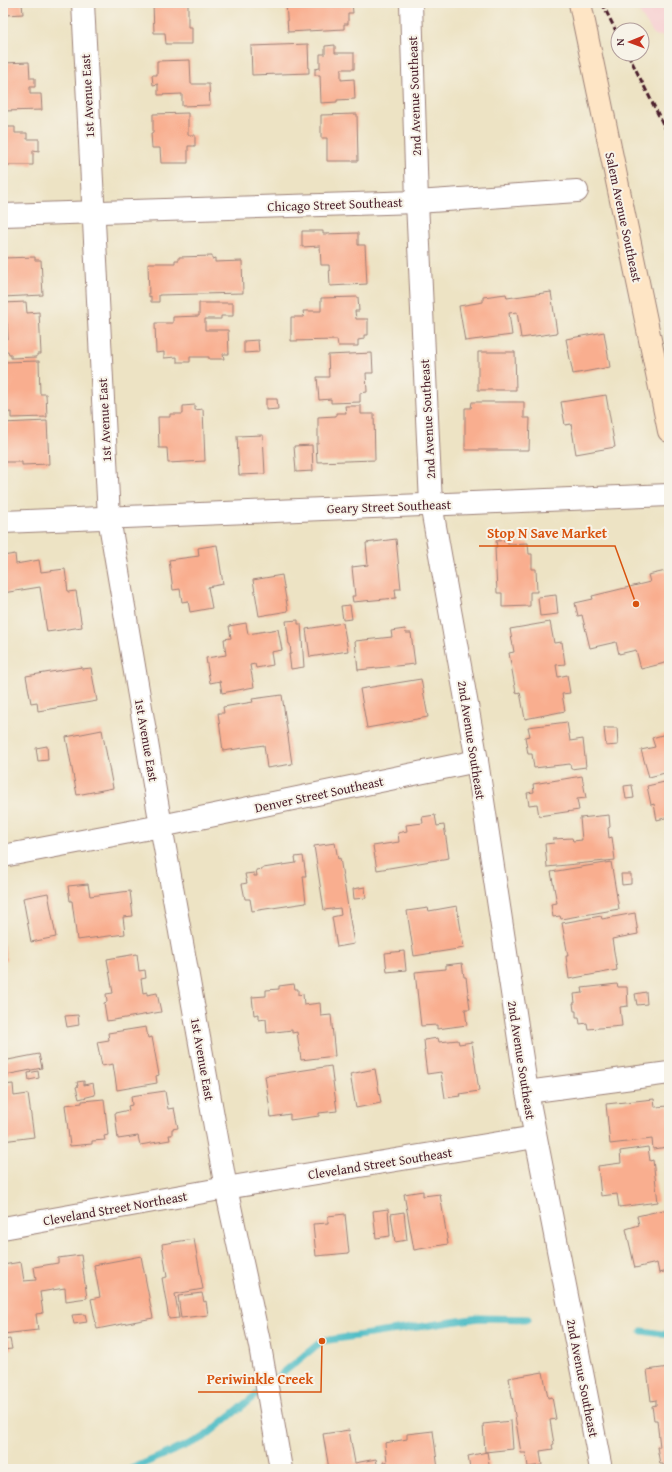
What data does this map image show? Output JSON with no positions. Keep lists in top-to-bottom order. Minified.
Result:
{"streets":{"main road":["Salem Avenue Southeast"],"street":["1st Avenue East","2nd Avenue Southeast","Chicago Street Southeast","Geary Street Southeast","Denver Street Southeast","Cleveland Street Southeast","Cleveland Street Northeast"]},"crossings":[["1st Avenue East","Chicago Street Southeast"],["1st Avenue East","Geary Street Southeast"],["1st Avenue East","Denver Street Southeast"],["1st Avenue East","Cleveland Street Southeast"],["1st Avenue East","Cleveland Street Northeast"],["2nd Avenue Southeast","Chicago Street Southeast"],["2nd Avenue Southeast","Geary Street Southeast"],["2nd Avenue Southeast","Denver Street Southeast"],["2nd Avenue Southeast","Cleveland Street Southeast"],["Cleveland Street Southeast","Cleveland Street Northeast"]],"places":["Stop N Save Market","Periwinkle Creek"],"north":"left"}
